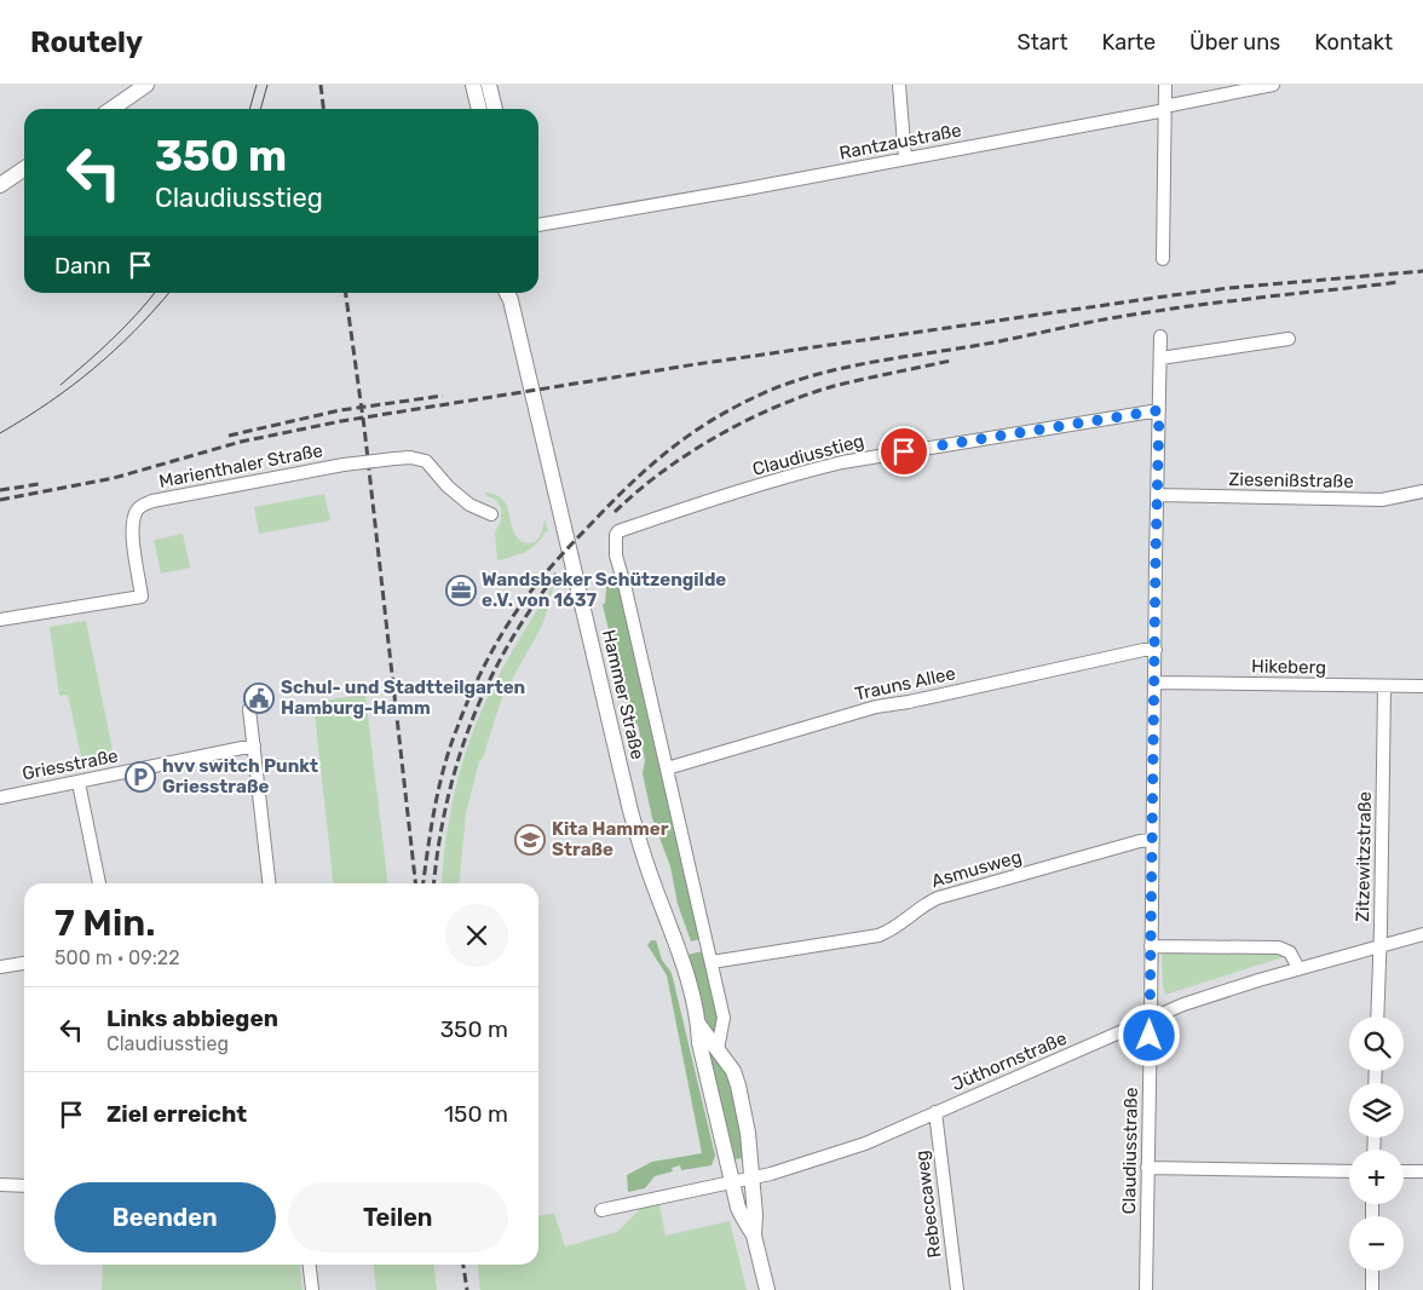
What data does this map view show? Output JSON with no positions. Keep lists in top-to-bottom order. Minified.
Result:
{"streets":{"main road":["Hammer Straße"],"street":["Rantzaustraße","Claudiusstieg","Marienthaler Straße","Ziesenißstraße","Hikeberg","Trauns Allee","Griesstraße","Zitzewitzstraße","Asmusweg","Jüthornstraße","Claudiusstraße","Rebeccaweg"]},"crossings":[["Claudiusstieg","Hammer Straße"],["Claudiusstieg","Claudiusstraße"],["Ziesenißstraße","Claudiusstraße"],["Hikeberg","Zitzewitzstraße"],["Hikeberg","Claudiusstraße"],["Trauns Allee","Hammer Straße"],["Trauns Allee","Claudiusstraße"],["Hammer Straße","Asmusweg"],["Hammer Straße","Jüthornstraße"],["Zitzewitzstraße","Jüthornstraße"],["Asmusweg","Claudiusstraße"],["Jüthornstraße","Claudiusstraße"],["Jüthornstraße","Rebeccaweg"]],"places":{"office":["Wandsbeker Schützengilde e.V. von 1637"],"public building":["Schul- und Stadtteilgarten Hamburg-Hamm"],"parking":["hvv switch Punkt Griesstraße"],"school or university":["Kita Hammer Straße"]},"page":{"header":"Routely","nav":["Start","Karte","Über uns","Kontakt"],"turn":["350 m","Claudiusstieg"],"then":"Dann","heading":["7 Min.","500 m · 09:22"],"list":[{"name":"Links abbiegen","note":"Claudiusstieg","value":"350 m"},{"name":"Ziel erreicht","value":"150 m"}],"map_buttons":["+","−"],"buttons":["Beenden","Teilen"]}}
